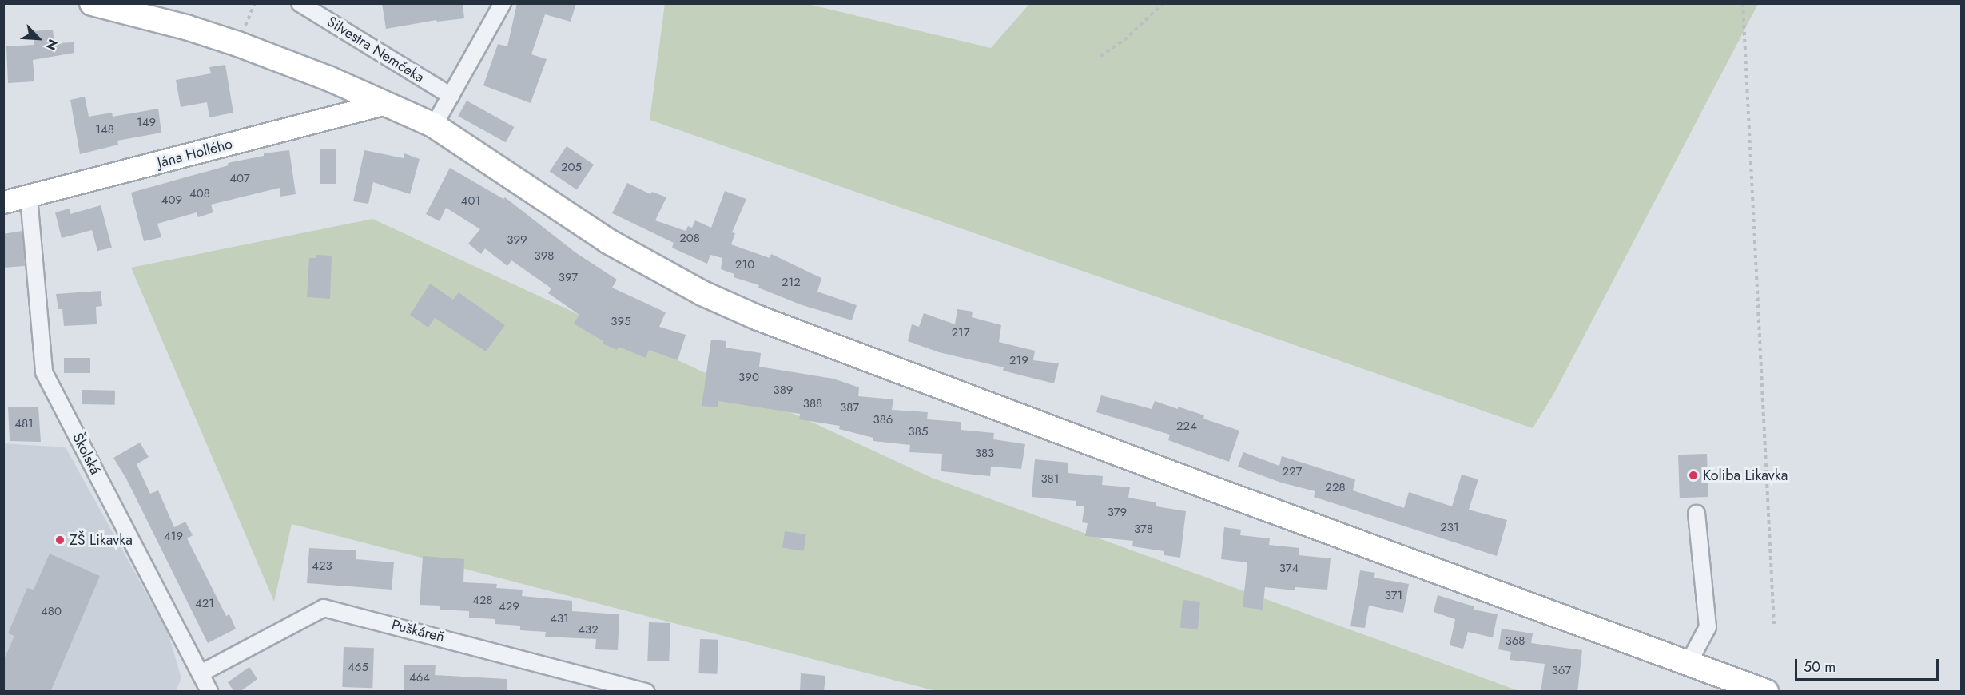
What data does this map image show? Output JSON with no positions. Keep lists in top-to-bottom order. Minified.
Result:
{"streets":{"street":["Silvestra Nemčeka","Jána Hollého","Školská","Puškáreň"]},"crossings":[["Jána Hollého","Školská"],["Školská","Puškáreň"]],"places":["Koliba Likavka","ZŠ Likavka"],"house_numbers":["149","148","205","407","408","409","401","208","399","398","210","397","212","395","217","219","390","389","388","387","386","481","224","385","383","227","381","228","379","231","378","419","423","374","371","428","421","429","480","431","432","368","465","367","464"],"scale_bar":"50 m","north":"bottom right"}
